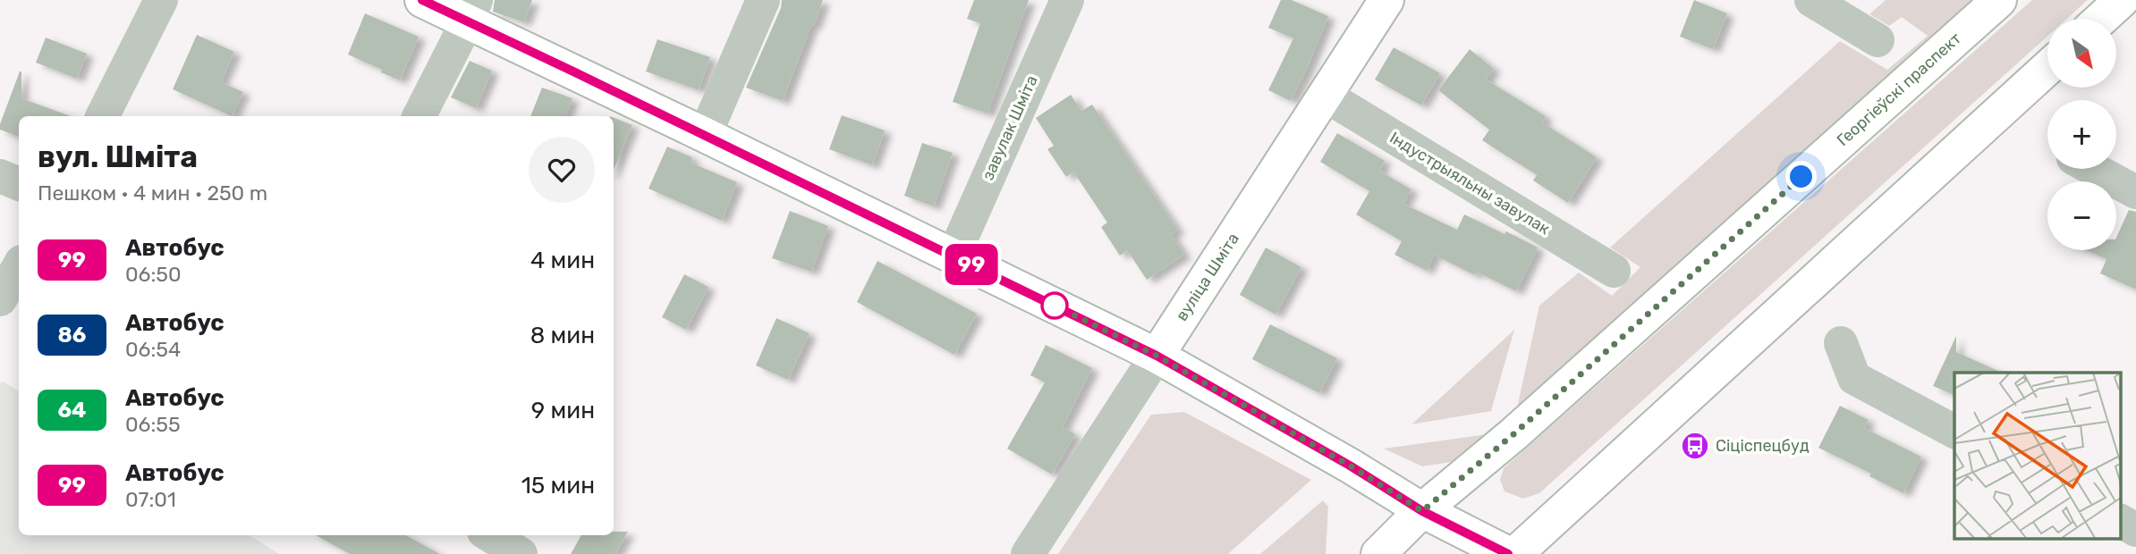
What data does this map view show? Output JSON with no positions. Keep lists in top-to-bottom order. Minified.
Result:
{"streets":{"main road":["Георгіеўскі праспект","вуліца Шміта"],"street":["завулак Шміта","Індустрыяльны завулак"]},"crossings":[["Індустрыяльны завулак","вуліца Шміта"]],"places":{"bus stop":["Сіціспецбуд"]},"lines":["bus line 99"],"north":"bottom right","page":{"on_map":"99","map_buttons":["+","−"],"heading":["вул. Шміта","Пешком · 4 мин · 250 m"],"list":[{"mark":"99","name":"Автобус","note":"06:50","value":"4 мин"},{"mark":"86","name":"Автобус","note":"06:54","value":"8 мин"},{"mark":"64","name":"Автобус","note":"06:55","value":"9 мин"},{"mark":"99","name":"Автобус","note":"07:01","value":"15 мин"}]}}
